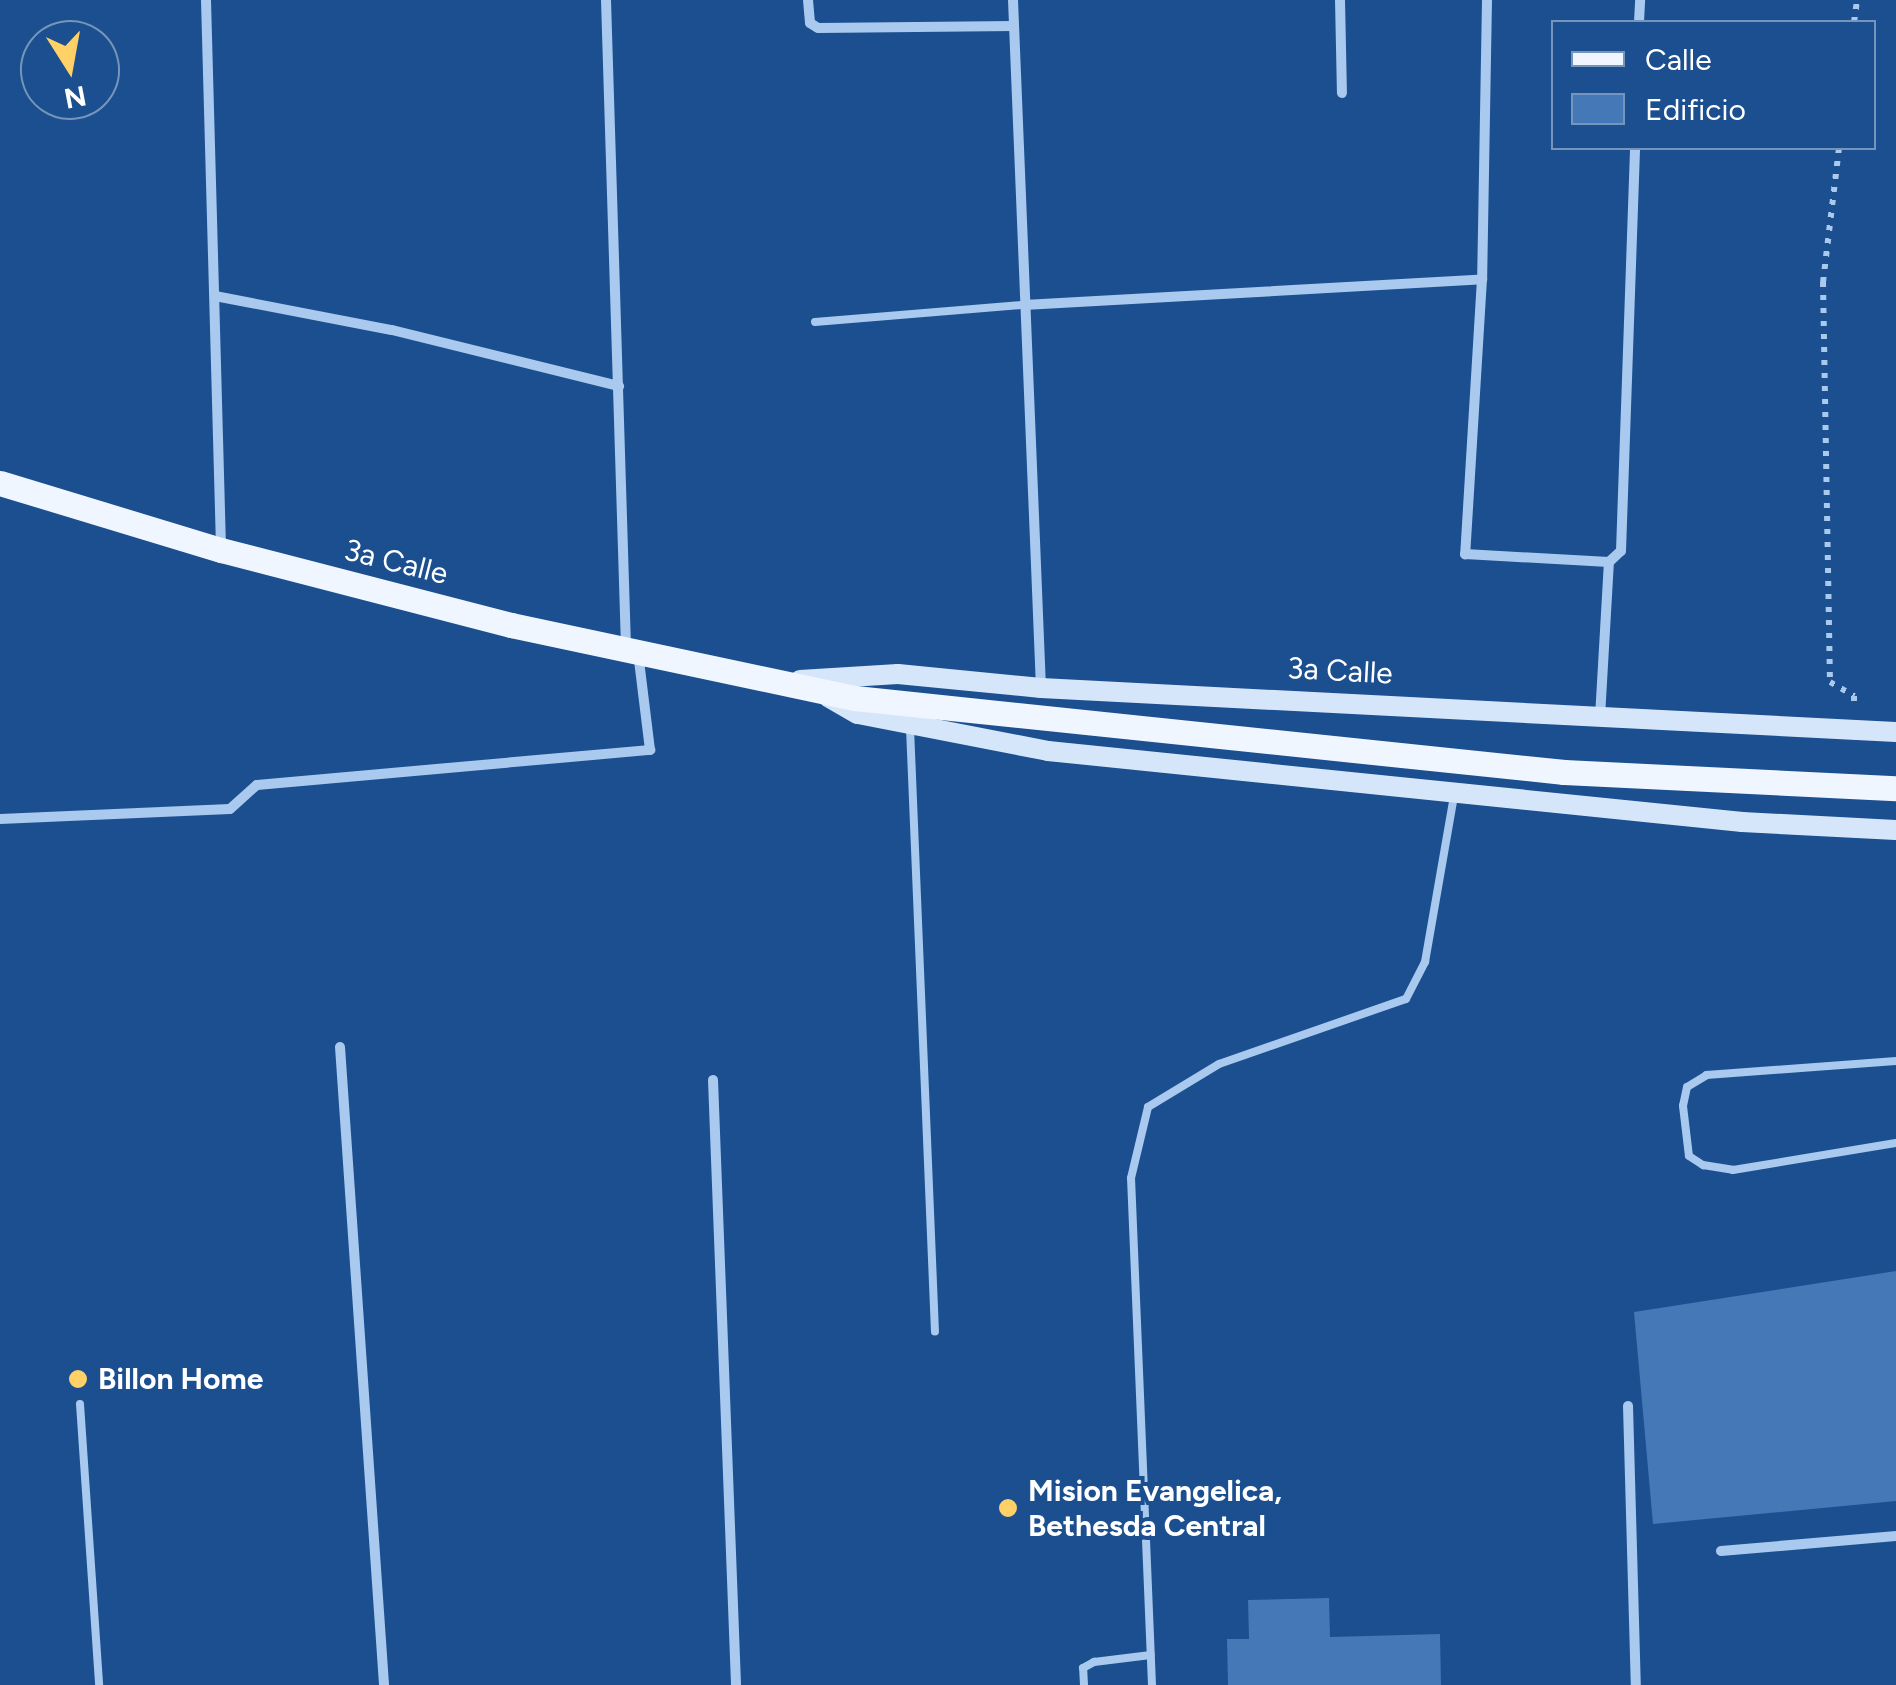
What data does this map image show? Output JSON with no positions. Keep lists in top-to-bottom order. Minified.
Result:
{"streets":{"main road":["3a Calle"]},"places":["Billon Home","Mision Evangelica, Bethesda Central"],"legend":["Calle","Edificio"],"north":"bottom"}
